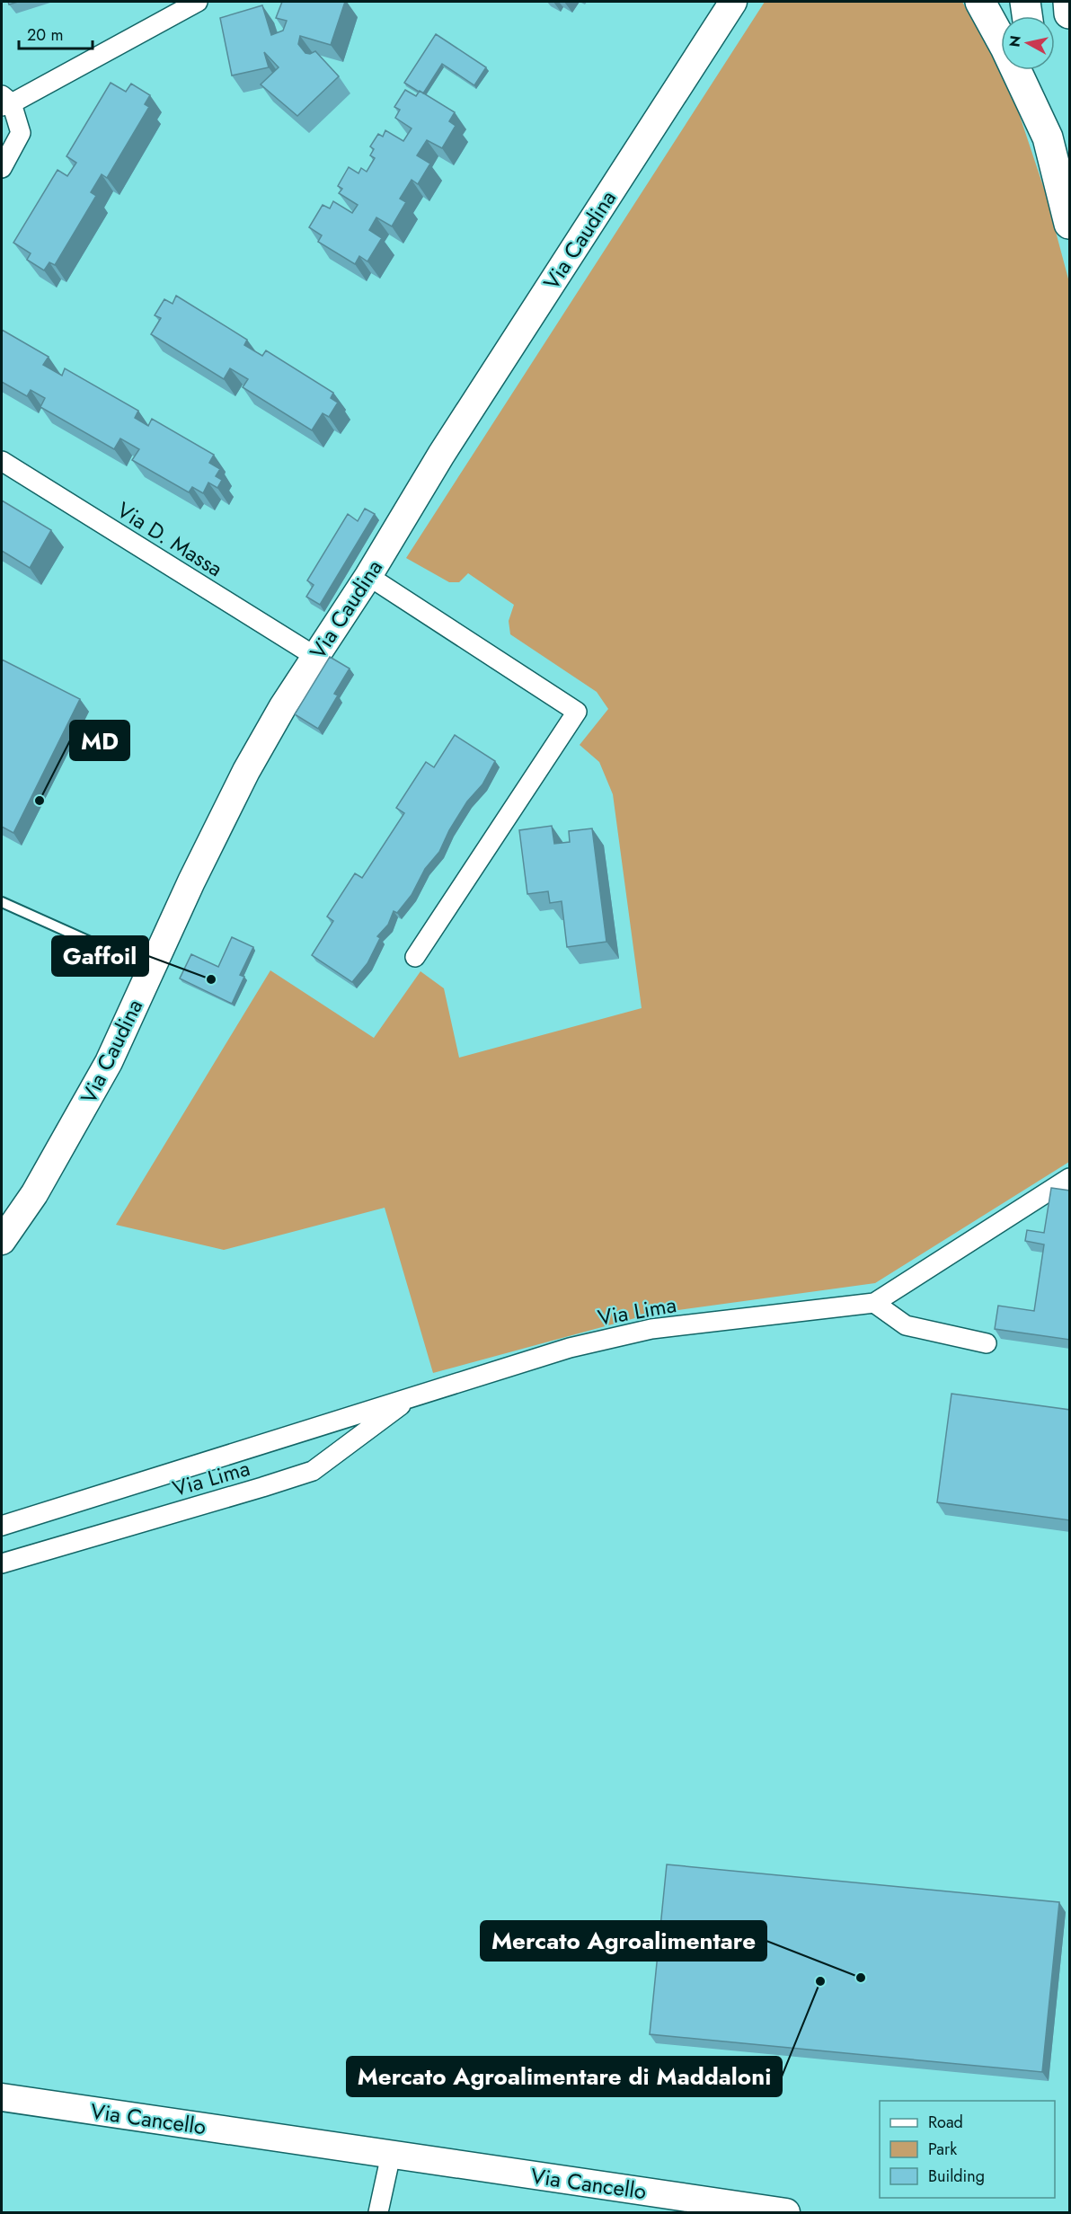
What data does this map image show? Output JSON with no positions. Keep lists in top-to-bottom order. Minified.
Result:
{"streets":{"main road":["Via Caudina","Via Cancello"],"street":["Via D. Massa","Via Lima"]},"crossings":[["Via Caudina","Via D. Massa"]],"places":["MD","Gaffoil","Mercato Agroalimentare","Mercato Agroalimentare di Maddaloni"],"legend":["Road","Park","Building"],"scale_bar":"20 m","north":"left"}
